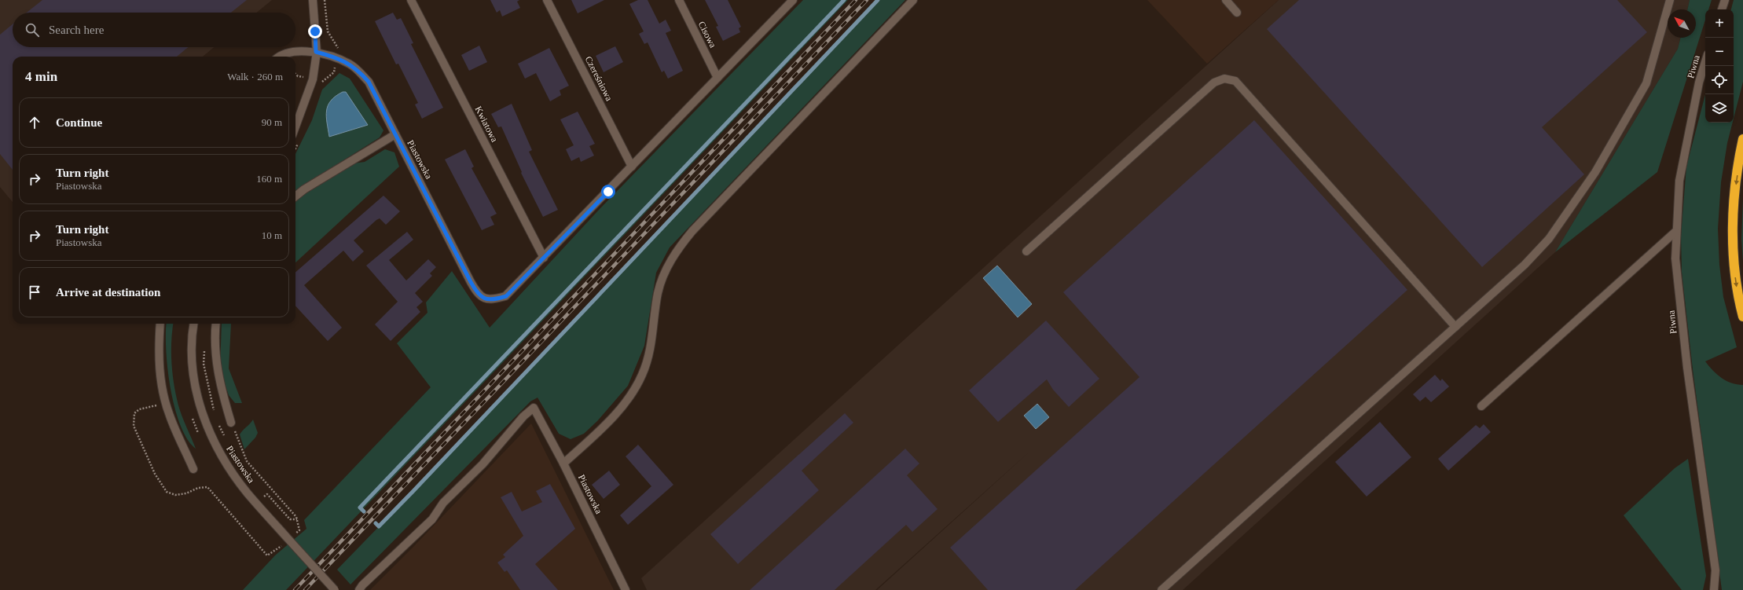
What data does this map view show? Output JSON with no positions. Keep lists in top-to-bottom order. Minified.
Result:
{"streets":{"street":["Cisowa","Piwna","Czereśniowa","Kwiatowa","Piastowska"]},"crossings":[["Kwiatowa","Piastowska"]],"north":"top left","page":{"map_buttons":["+","−"],"search":"Search here","heading":["4 min","Walk · 260 m"],"list":[["Continue","90 m"],["Turn right","Piastowska","160 m"],["Turn right","Piastowska","10 m"],"Arrive at destination"]}}
